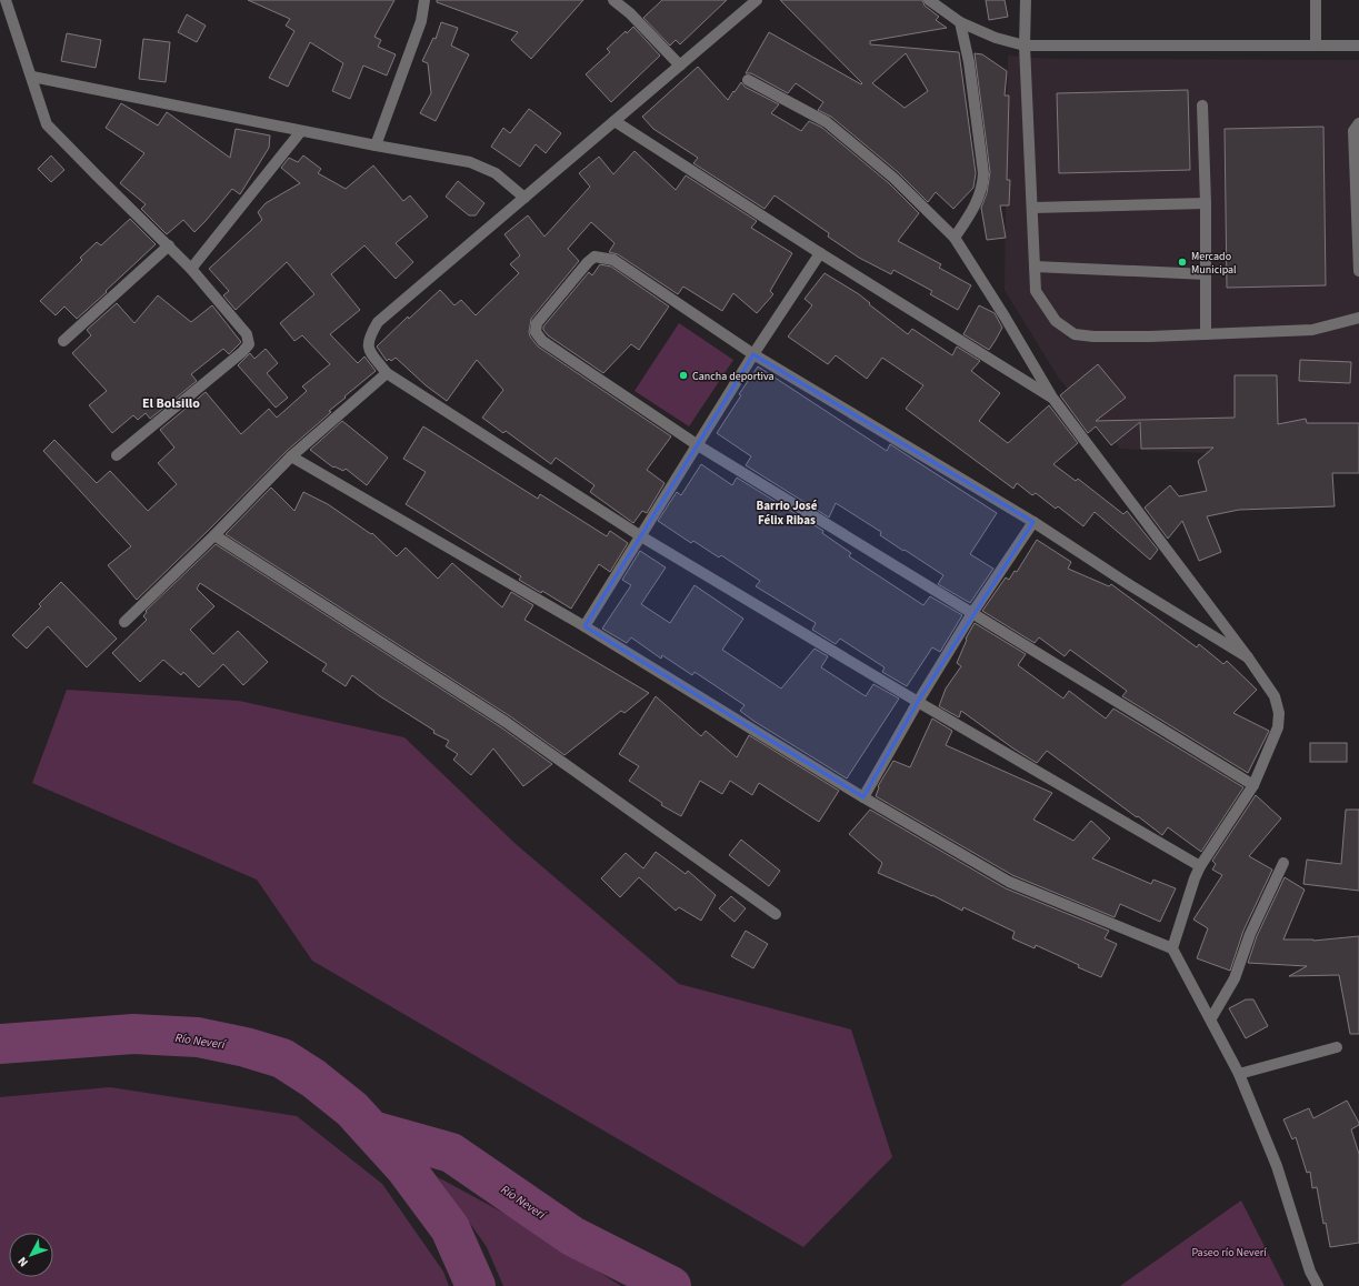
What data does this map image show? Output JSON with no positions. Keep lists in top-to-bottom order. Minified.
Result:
{"districts":["El Bolsillo","Barrio José Félix Ribas"],"water":["Río Neverí"],"parks":["Paseo río Neverí"],"places":["Mercado Municipal","Cancha deportiva"],"north":"bottom left"}
